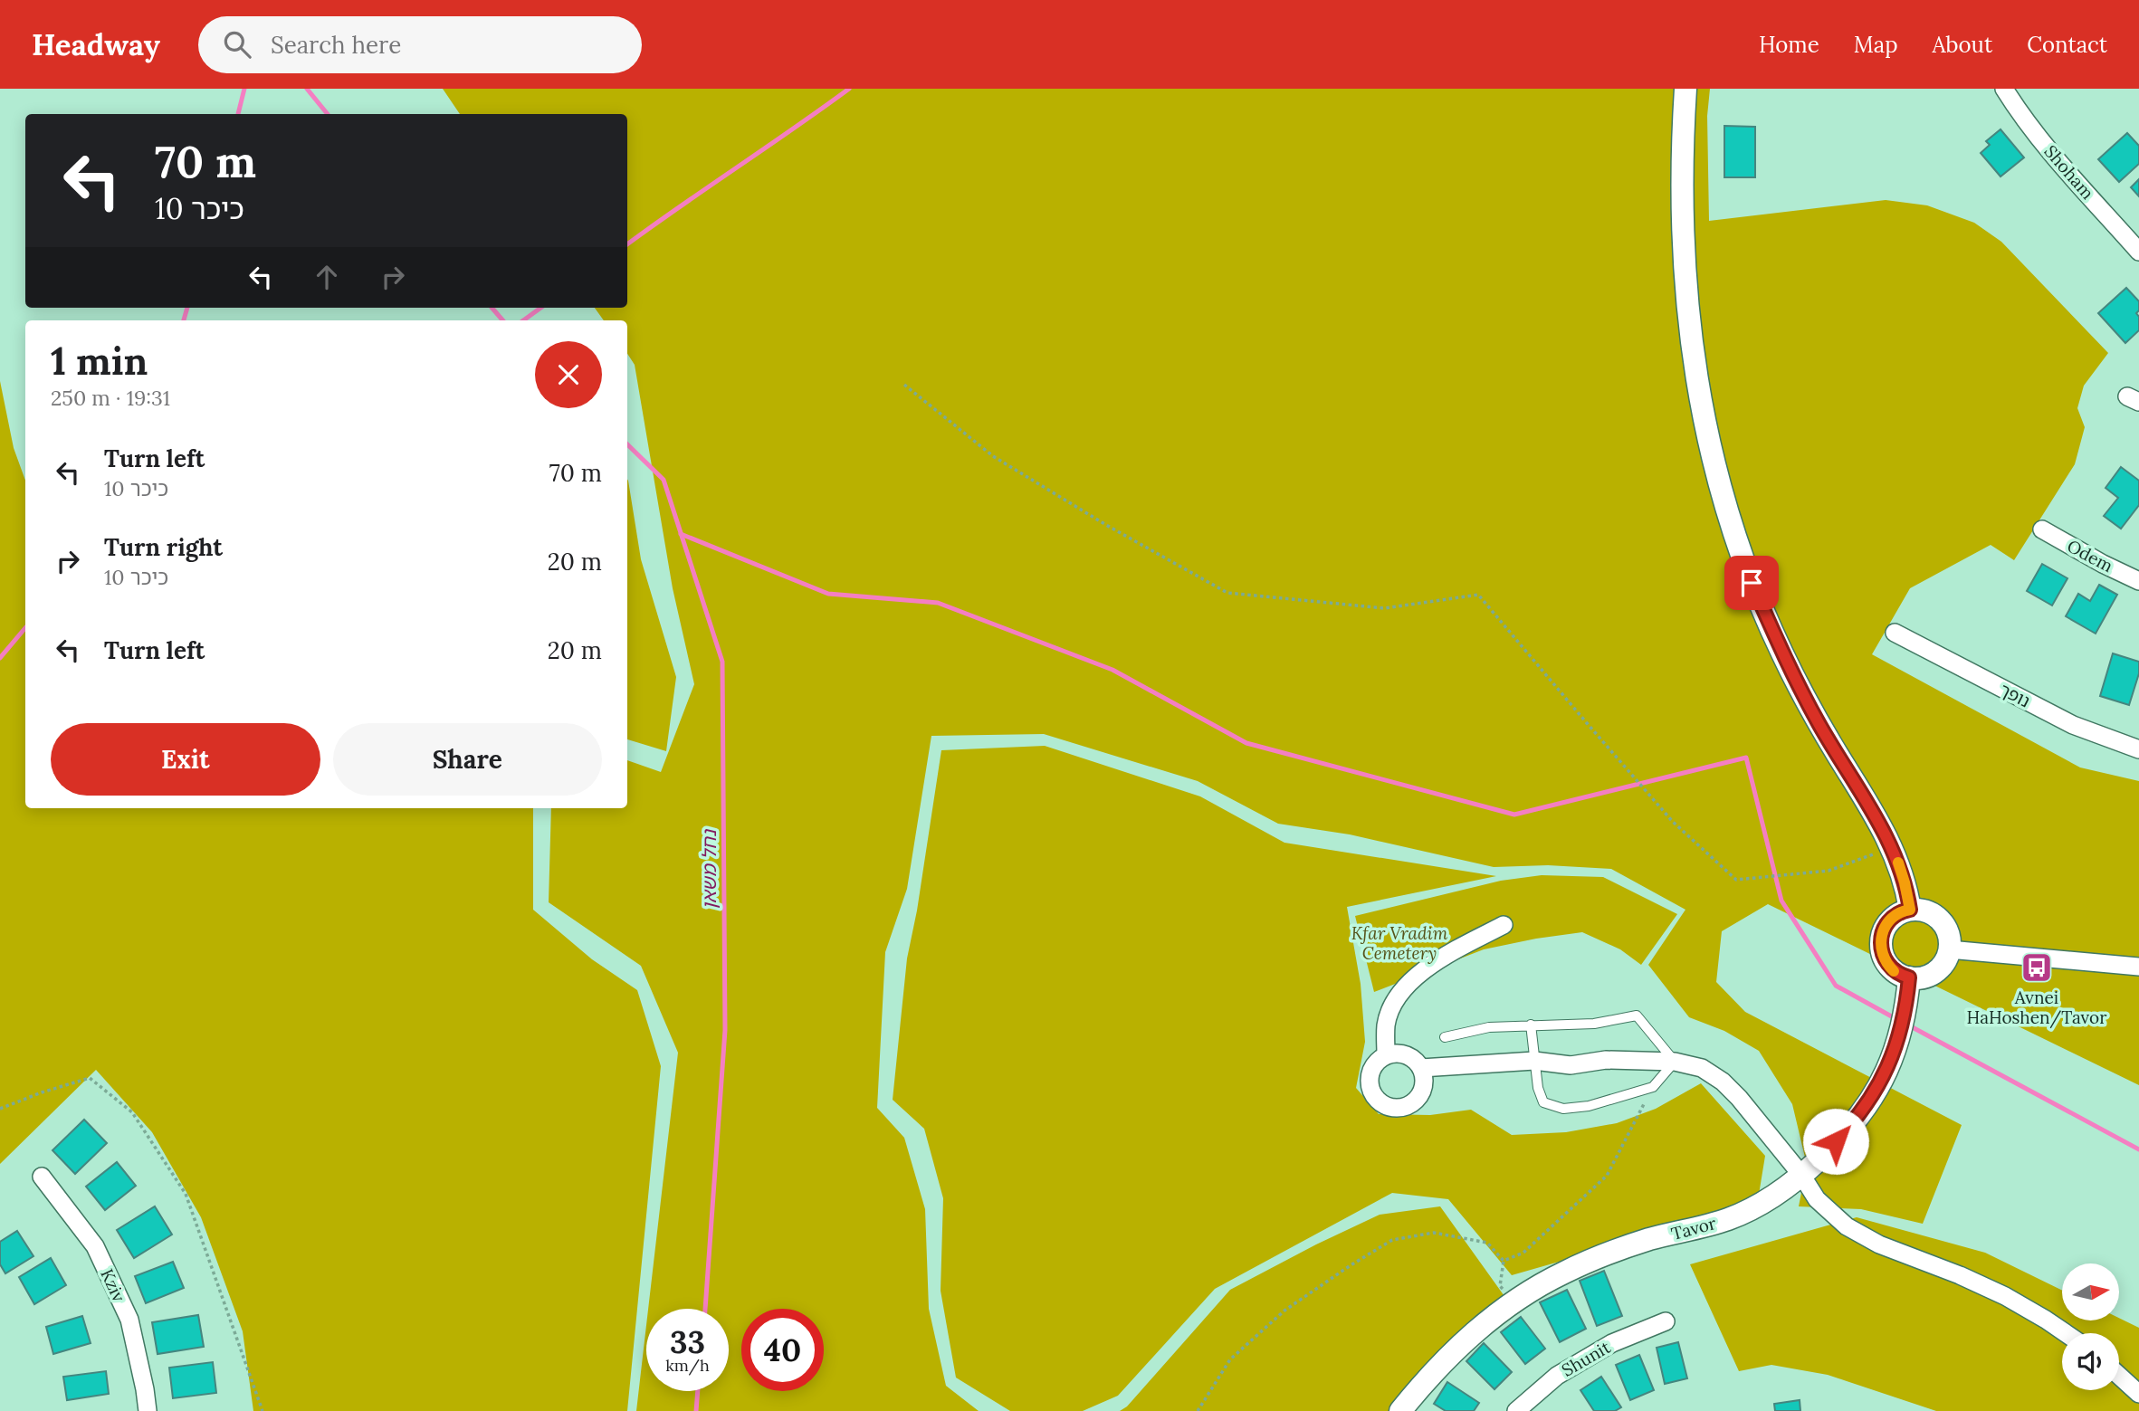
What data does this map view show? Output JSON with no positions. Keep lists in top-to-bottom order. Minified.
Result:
{"streets":{"street":["Shoham","Odem","נופך","Tavor","Kziv","Shunit"]},"water":["נחל משאן"],"parks":["Kfar Vradim Cemetery"],"places":{"bus stop":["Avnei HaHoshen/Tavor"]},"north":"right","page":{"header":"Headway","search":"Search here","nav":["Home","Map","About","Contact"],"turn":["70 m","כיכר 10"],"heading":["1 min","250 m · 19:31"],"list":[{"name":"Turn left","note":"כיכר 10","value":"70 m"},{"name":"Turn right","note":"כיכר 10","value":"20 m"},{"name":"Turn left","value":"20 m"}],"buttons":["Exit","Share"],"speed":"33 km/h","limit":"40"}}
